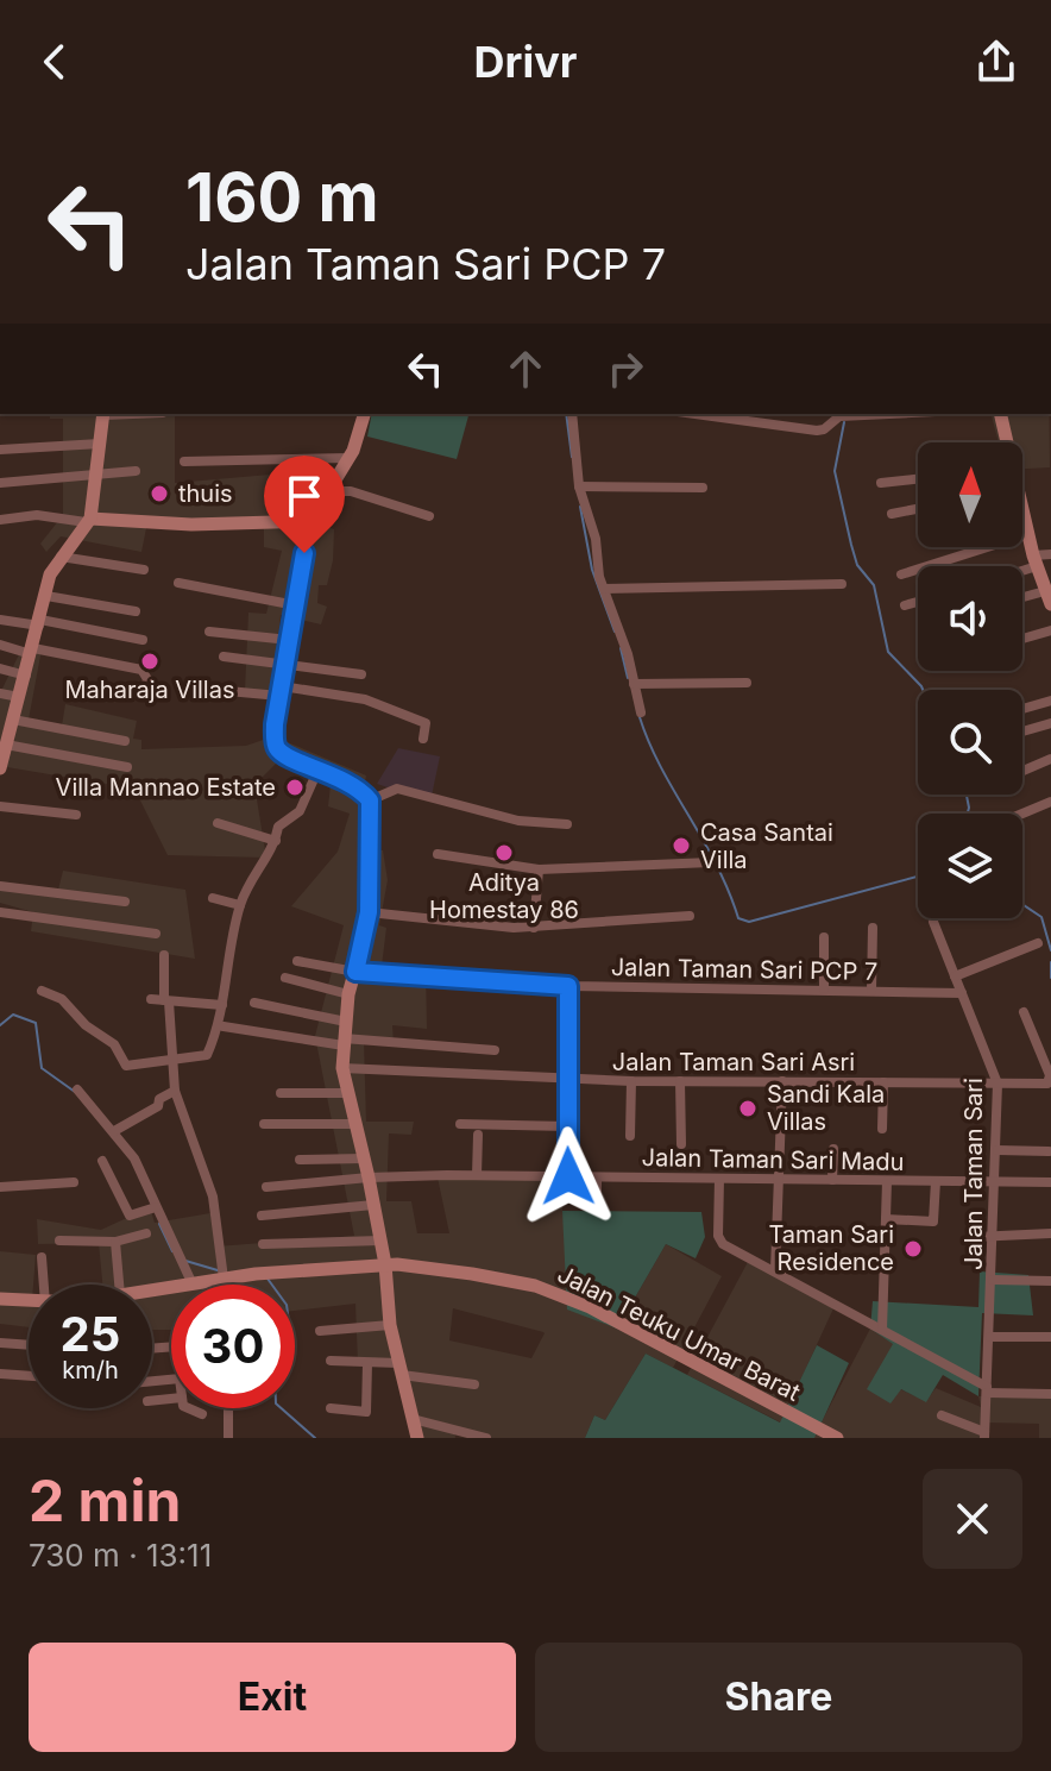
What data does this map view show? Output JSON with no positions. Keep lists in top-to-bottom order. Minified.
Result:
{"streets":{"street":["Jalan Taman Sari PCP 7","Jalan Taman Sari Asri","Jalan Taman Sari Madu","Jalan Taman Sari","Jalan Teuku Umar Barat"]},"crossings":[["Jalan Taman Sari PCP 7","Jalan Taman Sari"],["Jalan Taman Sari Asri","Jalan Taman Sari"],["Jalan Taman Sari Madu","Jalan Taman Sari"]],"places":["thuis","Maharaja Villas","Villa Mannao Estate","Casa Santai Villa","Aditya Homestay 86","Sandi Kala Villas","Taman Sari Residence"],"north":"top","page":{"header":"Drivr","turn":["160 m","Jalan Taman Sari PCP 7"],"speed":"25 km/h","limit":"30","heading":["2 min","730 m · 13:11"],"buttons":["Exit","Share"]}}
